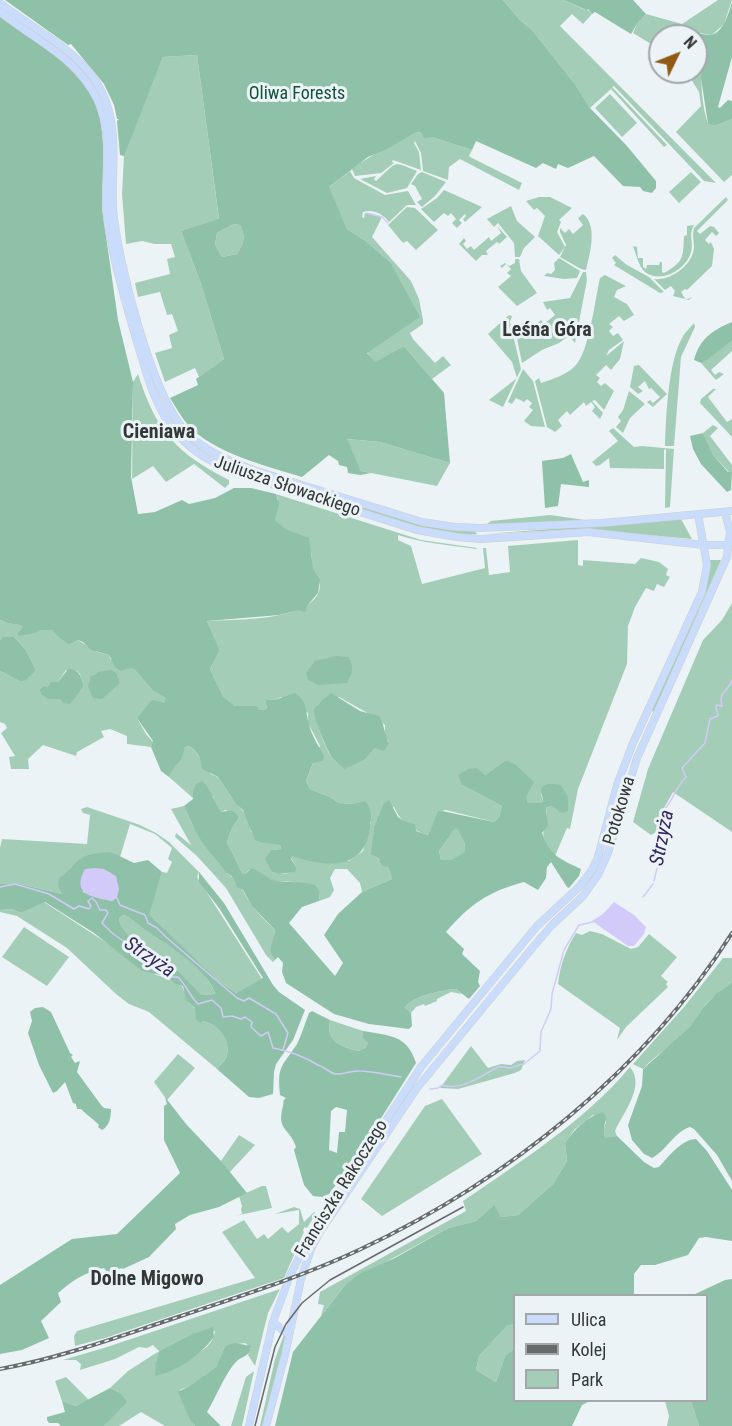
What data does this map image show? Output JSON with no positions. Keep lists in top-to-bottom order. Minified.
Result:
{"streets":{"main road":["Juliusza Słowackiego","Potokowa","Franciszka Rakoczego"]},"crossings":[["Juliusza Słowackiego","Potokowa"],["Potokowa","Franciszka Rakoczego"]],"districts":["Leśna Góra","Cieniawa","Dolne Migowo"],"water":["Strzyża"],"parks":["Oliwa Forests"],"legend":["Ulica","Kolej","Park"],"north":"top right"}
